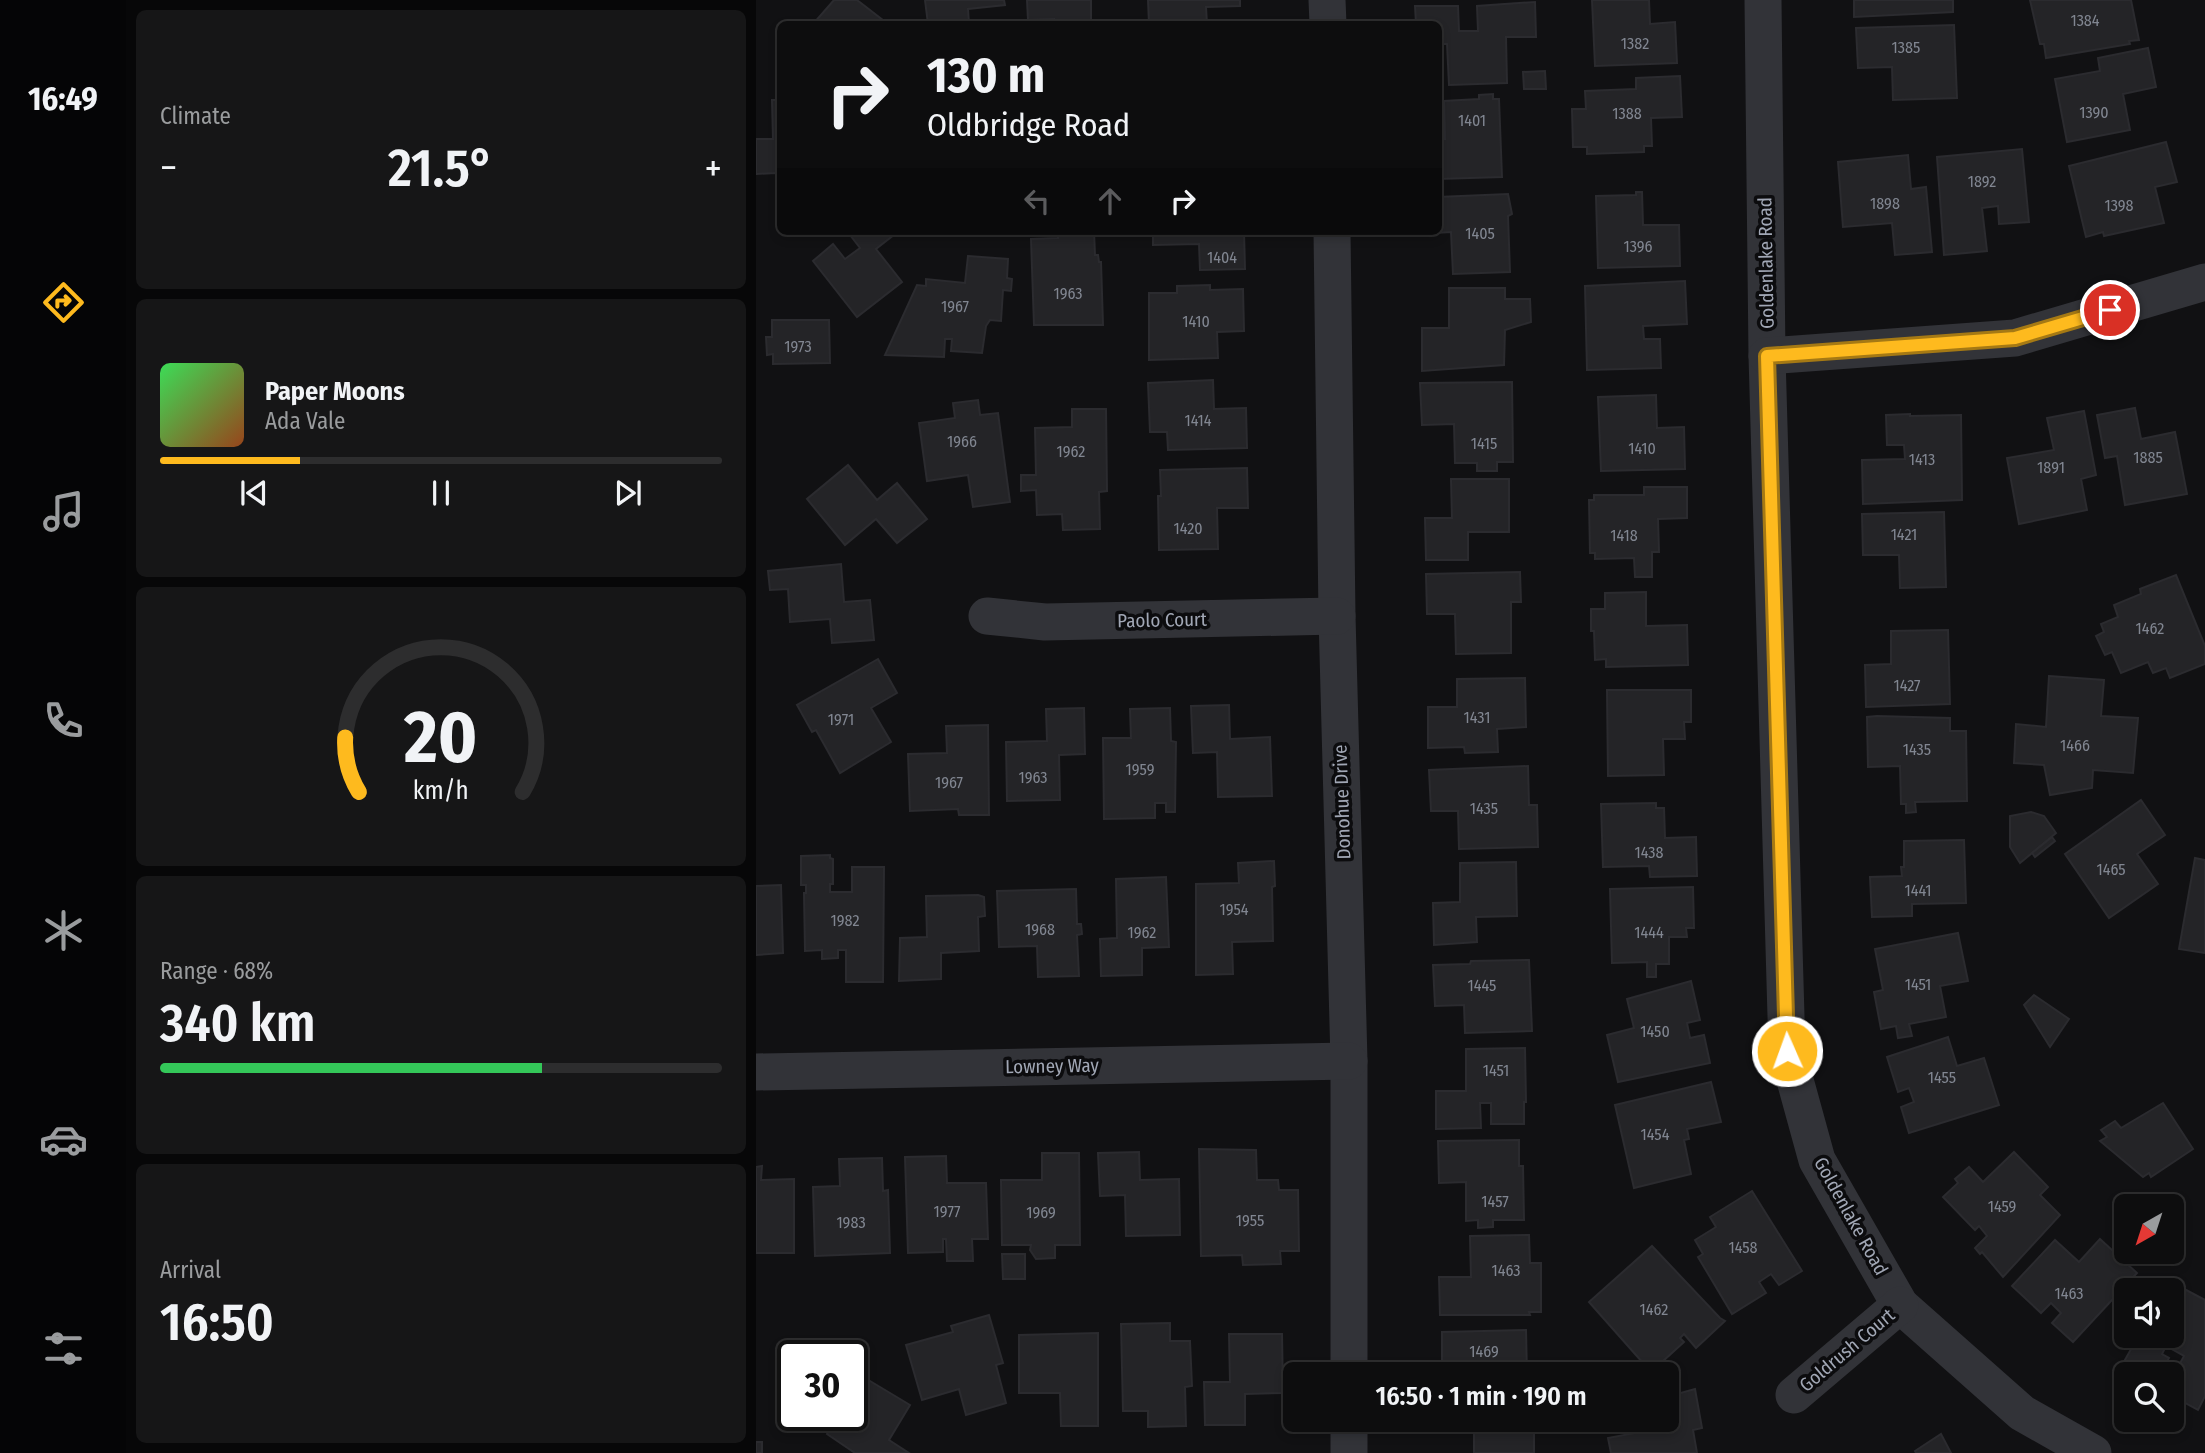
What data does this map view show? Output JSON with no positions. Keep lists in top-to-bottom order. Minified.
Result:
{"streets":{"street":["Goldenlake Road","Paolo Court","Donohue Drive","Lowney Way","Goldrush Court"]},"crossings":[["Goldenlake Road","Goldrush Court"],["Paolo Court","Donohue Drive"],["Donohue Drive","Lowney Way"]],"house_numbers":["1384","1382","1385","1390","1388","1401","1892","1898","1398","1405","1396","1404","1963","1967","1410","1973","1414","1966","1415","1410","1962","1885","1413","1891","1420","1421","1418","1462","1427","1431","1971","1466","1435","1959","1963","1967","1435","1438","1465","1441","1954","1982","1968","1962","1444","1451","1445","1450","1451","1455","1454","1457","1459","1977","1969","1955","1983","1458","1463","1463","1462","1469"],"north":"bottom left","page":{"tabs":"16:49","tile":["Climate",["Range · 68%","340 km"],["Arrival","16:50"]],"turn":["130 m","Oldbridge Road"],"heat":["−","21.5°","+"],"song":["Paper Moons","Ada Vale"],"limit":"30","trip":"16:50 · 1 min · 190 m","gauge":["20","km/h"]}}
